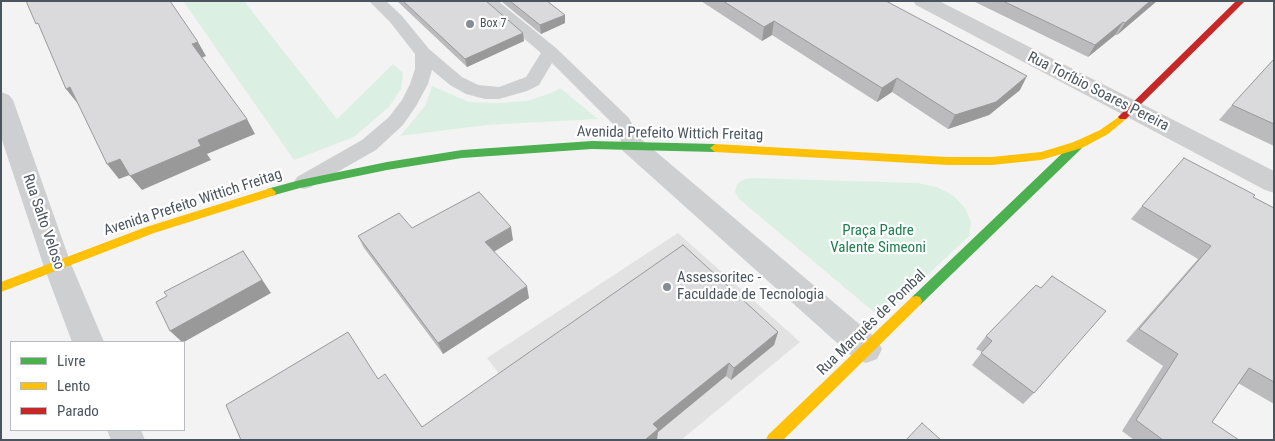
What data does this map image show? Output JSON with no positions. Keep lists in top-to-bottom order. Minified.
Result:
{"streets":{"main road":["Avenida Prefeito Wittich Freitag","Rua Marquês de Pombal"],"street":["Rua Toríbio Soares Pereira","Rua Salto Veloso"]},"crossings":[["Rua Toríbio Soares Pereira","Avenida Prefeito Wittich Freitag"],["Avenida Prefeito Wittich Freitag","Rua Salto Veloso"],["Avenida Prefeito Wittich Freitag","Rua Marquês de Pombal"]],"parks":["Praça Padre Valente Simeoni"],"places":["Box 7","Assessoritec - Faculdade de Tecnologia"],"legend":["Livre","Lento","Parado"]}
